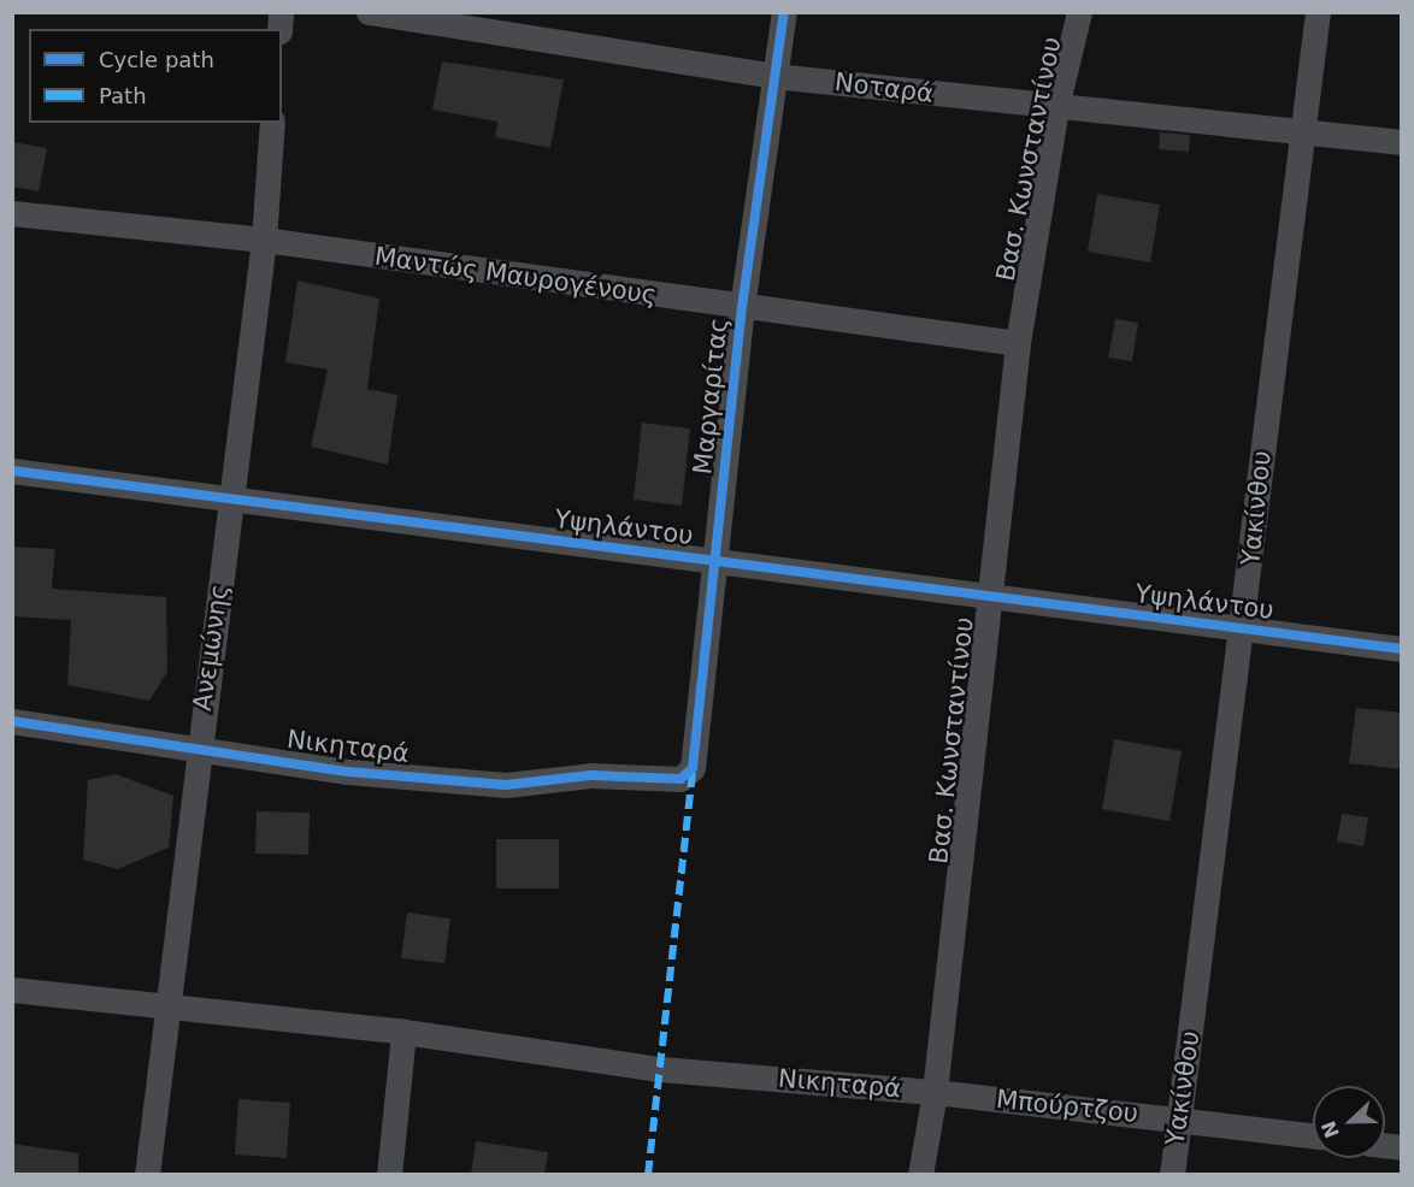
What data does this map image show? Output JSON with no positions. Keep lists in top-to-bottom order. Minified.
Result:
{"streets":{"street":["Νοταρά","Βασ. Κωνσταντίνου","Μαντώς Μαυρογένους","Μαργαρίτας","Υακίνθου","Υψηλάντου","Ανεμώνης","Νικηταρά","Μπούρτζου"]},"crossings":[["Νοταρά","Βασ. Κωνσταντίνου"],["Νοταρά","Μαργαρίτας"],["Νοταρά","Υακίνθου"],["Βασ. Κωνσταντίνου","Μαντώς Μαυρογένους"],["Βασ. Κωνσταντίνου","Υψηλάντου"],["Βασ. Κωνσταντίνου","Νικηταρά"],["Βασ. Κωνσταντίνου","Μπούρτζου"],["Μαντώς Μαυρογένους","Μαργαρίτας"],["Μαντώς Μαυρογένους","Ανεμώνης"],["Μαργαρίτας","Υψηλάντου"],["Μαργαρίτας","Νικηταρά"],["Υακίνθου","Υψηλάντου"],["Υακίνθου","Μπούρτζου"],["Υψηλάντου","Ανεμώνης"],["Ανεμώνης","Νικηταρά"],["Νικηταρά","Μπούρτζου"]],"legend":["Cycle path","Path"],"north":"left"}
